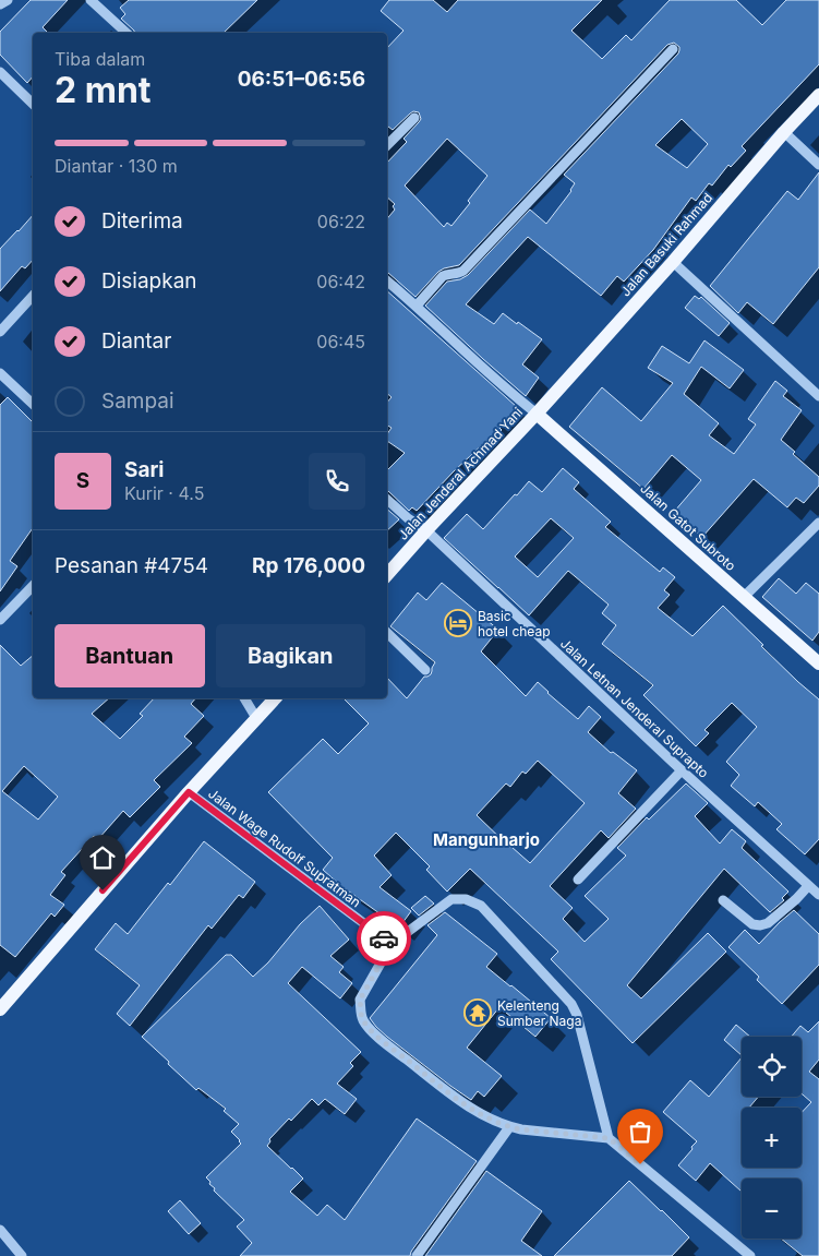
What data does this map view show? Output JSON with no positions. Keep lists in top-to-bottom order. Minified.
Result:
{"streets":{"main road":["Jalan Basuki Rahmad","Jalan Jenderal Achmad Yani","Jalan Gatot Subroto"],"street":["Jalan Letnan Jenderal Suprapto","Jalan Wage Rudolf Supratman"]},"crossings":[["Jalan Basuki Rahmad","Jalan Jenderal Achmad Yani"],["Jalan Basuki Rahmad","Jalan Gatot Subroto"],["Jalan Jenderal Achmad Yani","Jalan Gatot Subroto"],["Jalan Jenderal Achmad Yani","Jalan Letnan Jenderal Suprapto"]],"districts":["Mangunharjo"],"places":{"hotel":["Basic hotel cheap"],"temple":["Kelenteng Sumber Naga"]},"page":{"heading":["2 mnt","Tiba dalam","06:51–06:56"],"panel":["Sari","Kurir · 4.5","Pesanan #4754","Rp 176,000"],"bar":"Diantar · 130 m","list":[["Diterima","06:22"],["Disiapkan","06:42"],["Diantar","06:45"],"Sampai"],"round":"S","buttons":["Bantuan","Bagikan"],"map_buttons":["+","−"]}}
